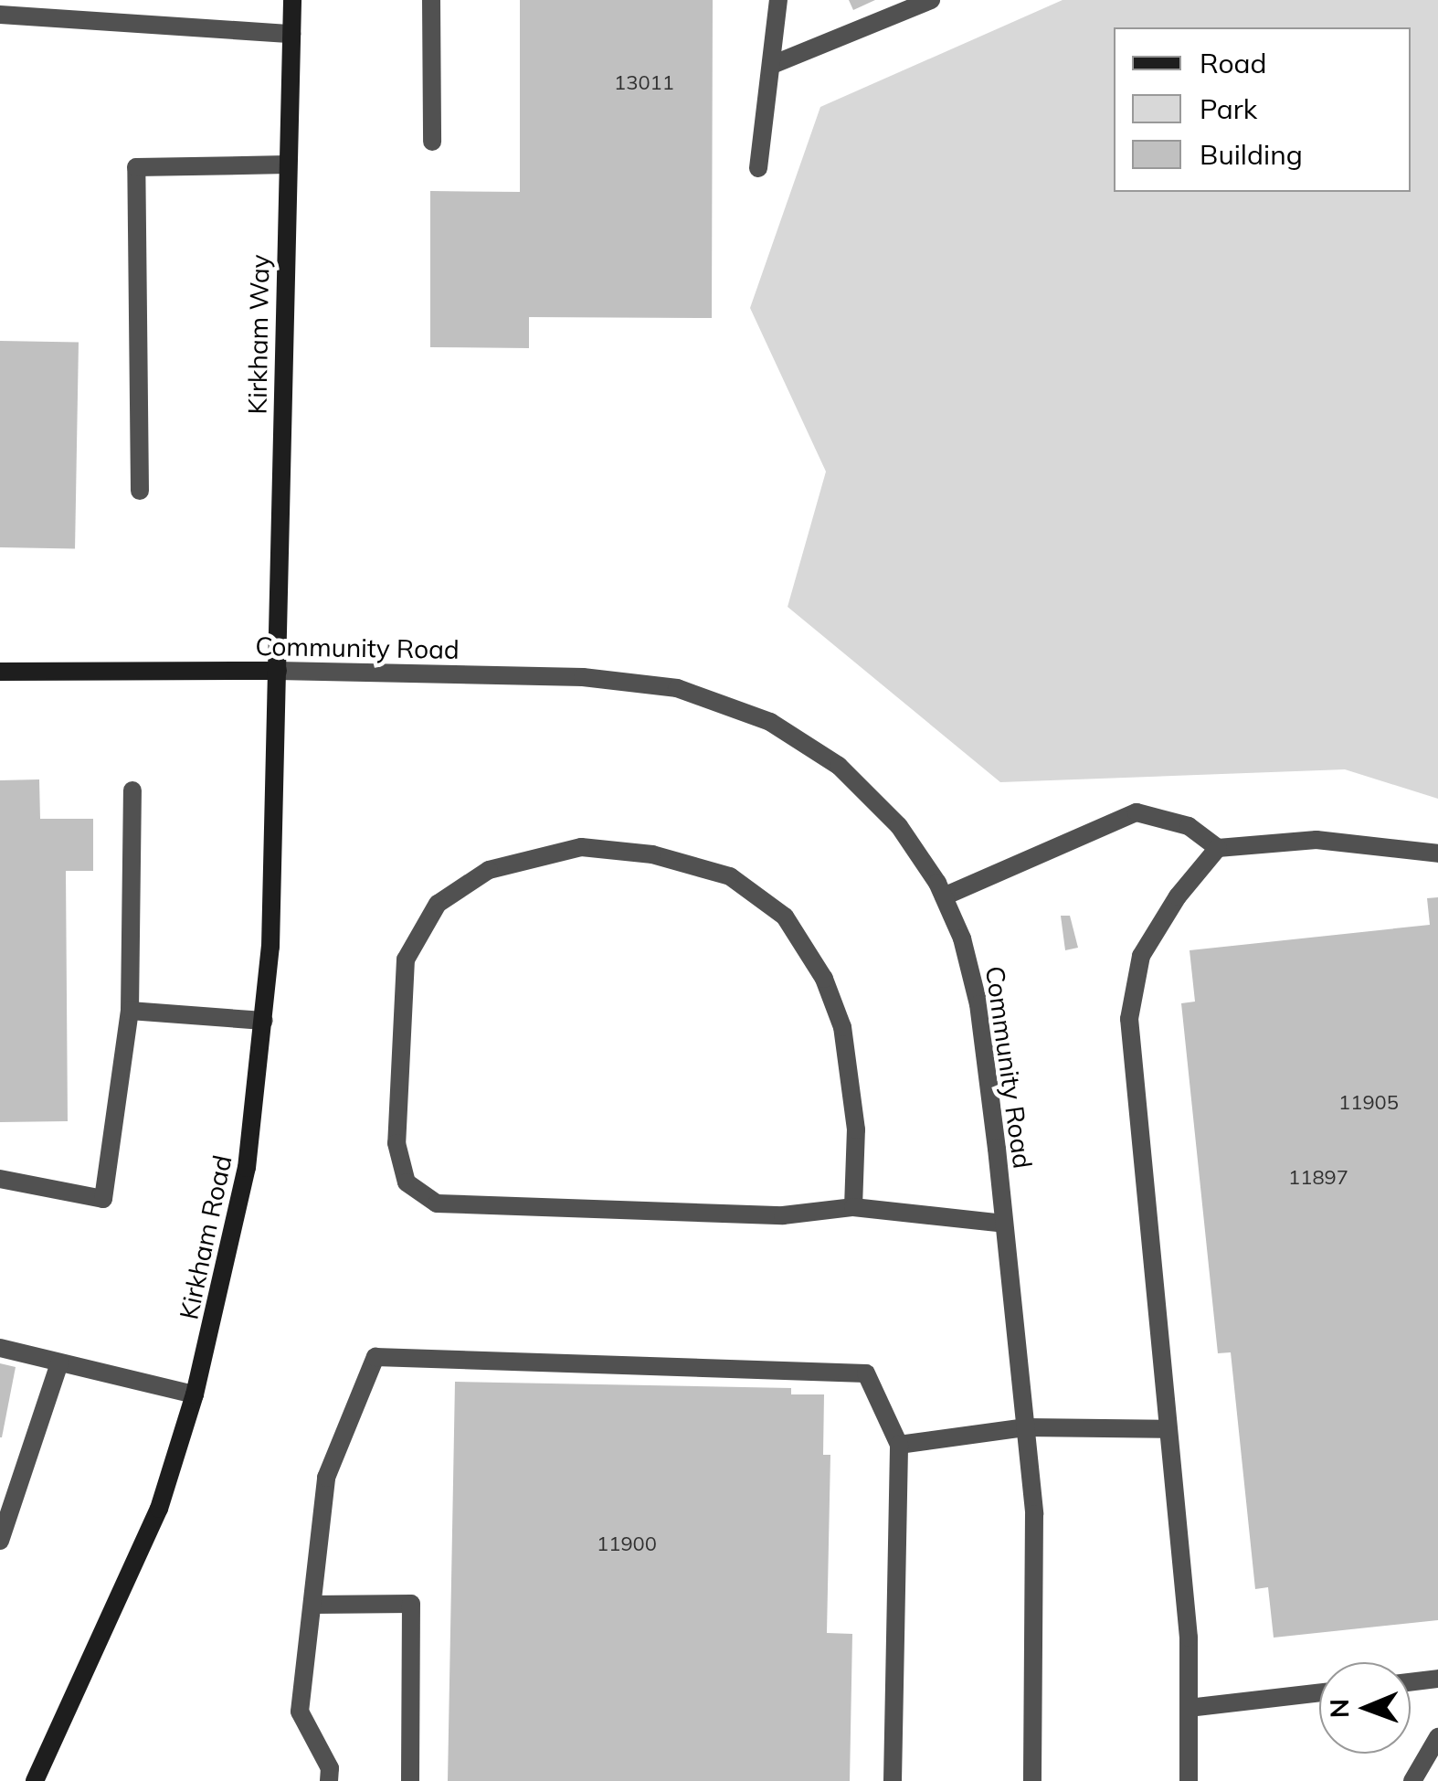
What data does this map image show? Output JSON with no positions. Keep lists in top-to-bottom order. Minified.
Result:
{"streets":{"main road":["Kirkham Way","Community Road","Kirkham Road"]},"crossings":[["Kirkham Way","Community Road"],["Kirkham Way","Kirkham Road"],["Community Road","Kirkham Road"]],"house_numbers":["13011","11905","11897","11900"],"legend":["Road","Park","Building"],"north":"left"}
